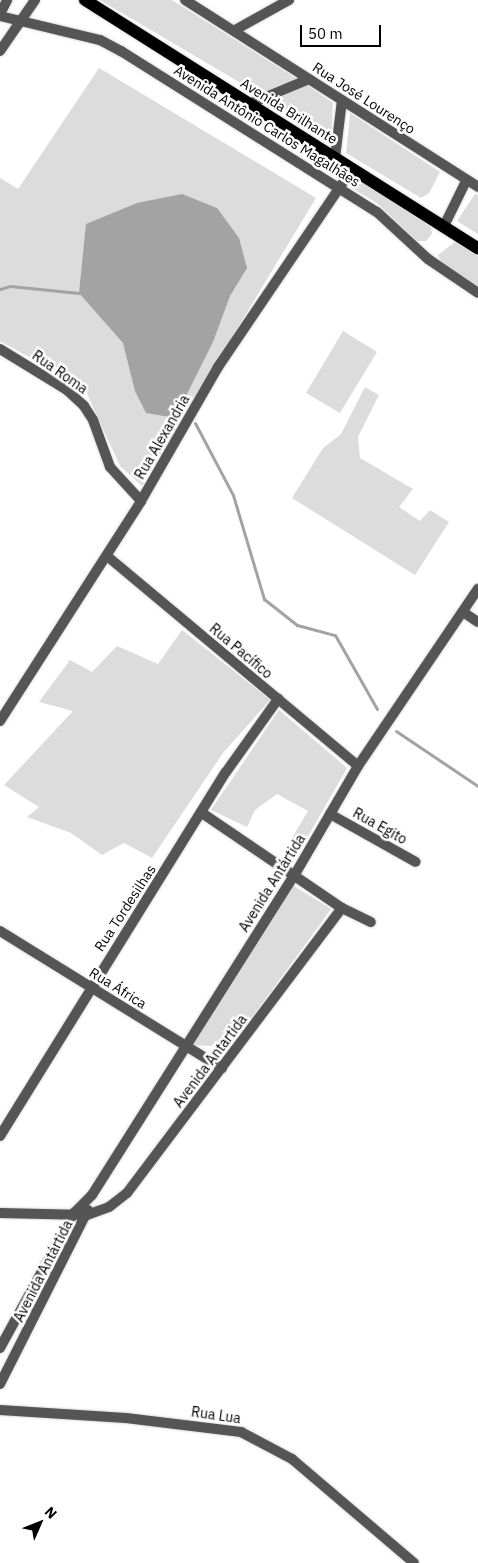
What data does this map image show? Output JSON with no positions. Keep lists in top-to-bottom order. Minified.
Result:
{"streets":{"main road":["Avenida Brilhante"],"street":["Rua José Lourenço","Avenida Antônio Carlos Magalhães","Rua Roma","Rua Alexandria","Rua Pacífico","Rua Egito","Avenida Antártida","Rua Tordesilhas","Rua África","Avenida Antartida","Rua Lua"]},"crossings":[["Avenida Brilhante","Rua Alexandria"],["Avenida Antônio Carlos Magalhães","Rua Alexandria"],["Rua Roma","Rua Alexandria"],["Rua Alexandria","Rua Pacífico"],["Rua Pacífico","Avenida Antártida"],["Rua Pacífico","Rua Tordesilhas"],["Rua Egito","Avenida Antártida"],["Avenida Antártida","Rua África"],["Avenida Antártida","Avenida Antartida"],["Rua Tordesilhas","Rua África"],["Rua África","Avenida Antartida"]],"scale_bar":"50 m","north":"top right"}
